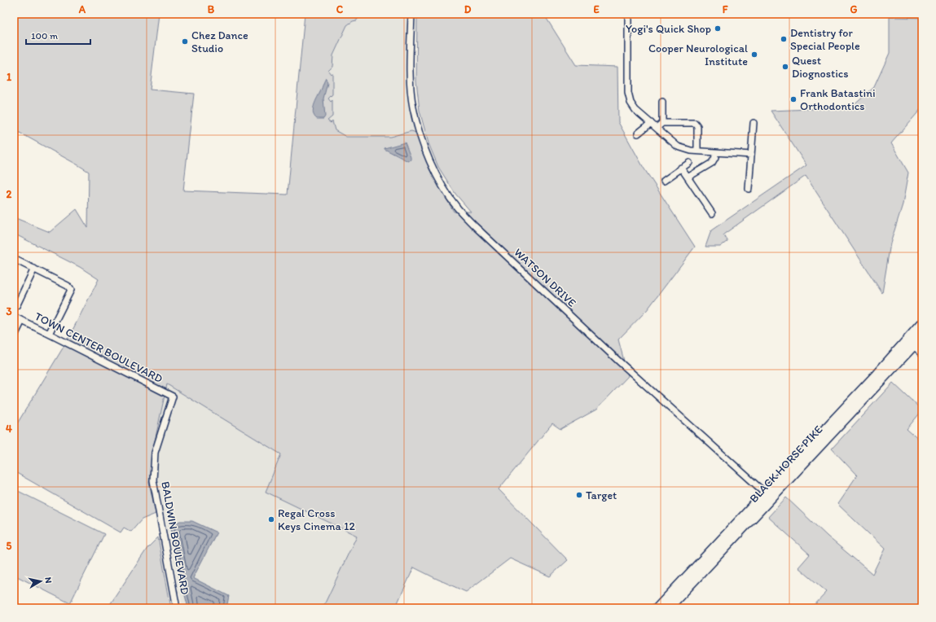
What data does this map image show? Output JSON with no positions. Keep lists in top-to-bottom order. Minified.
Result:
{"streets":{"highway":["BLACK HORSE PIKE"],"street":["WATSON DRIVE","TOWN CENTER BOULEVARD","BALDWIN BOULEVARD"]},"crossings":[["WATSON DRIVE","BLACK HORSE PIKE"],["TOWN CENTER BOULEVARD","BALDWIN BOULEVARD"]],"places":["Yogi's Quick Shop","Dentistry for Special People","Chez Dance Studio","Cooper Neurological Institute","Quest Diognostics","Frank Batastini Orthodontics","Target","Regal Cross Keys Cinema 12"],"scale_bar":"100 m","north":"right","grid":{"columns":["A","B","C","D","E","F","G"],"rows":["1","2","3","4","5"]}}
